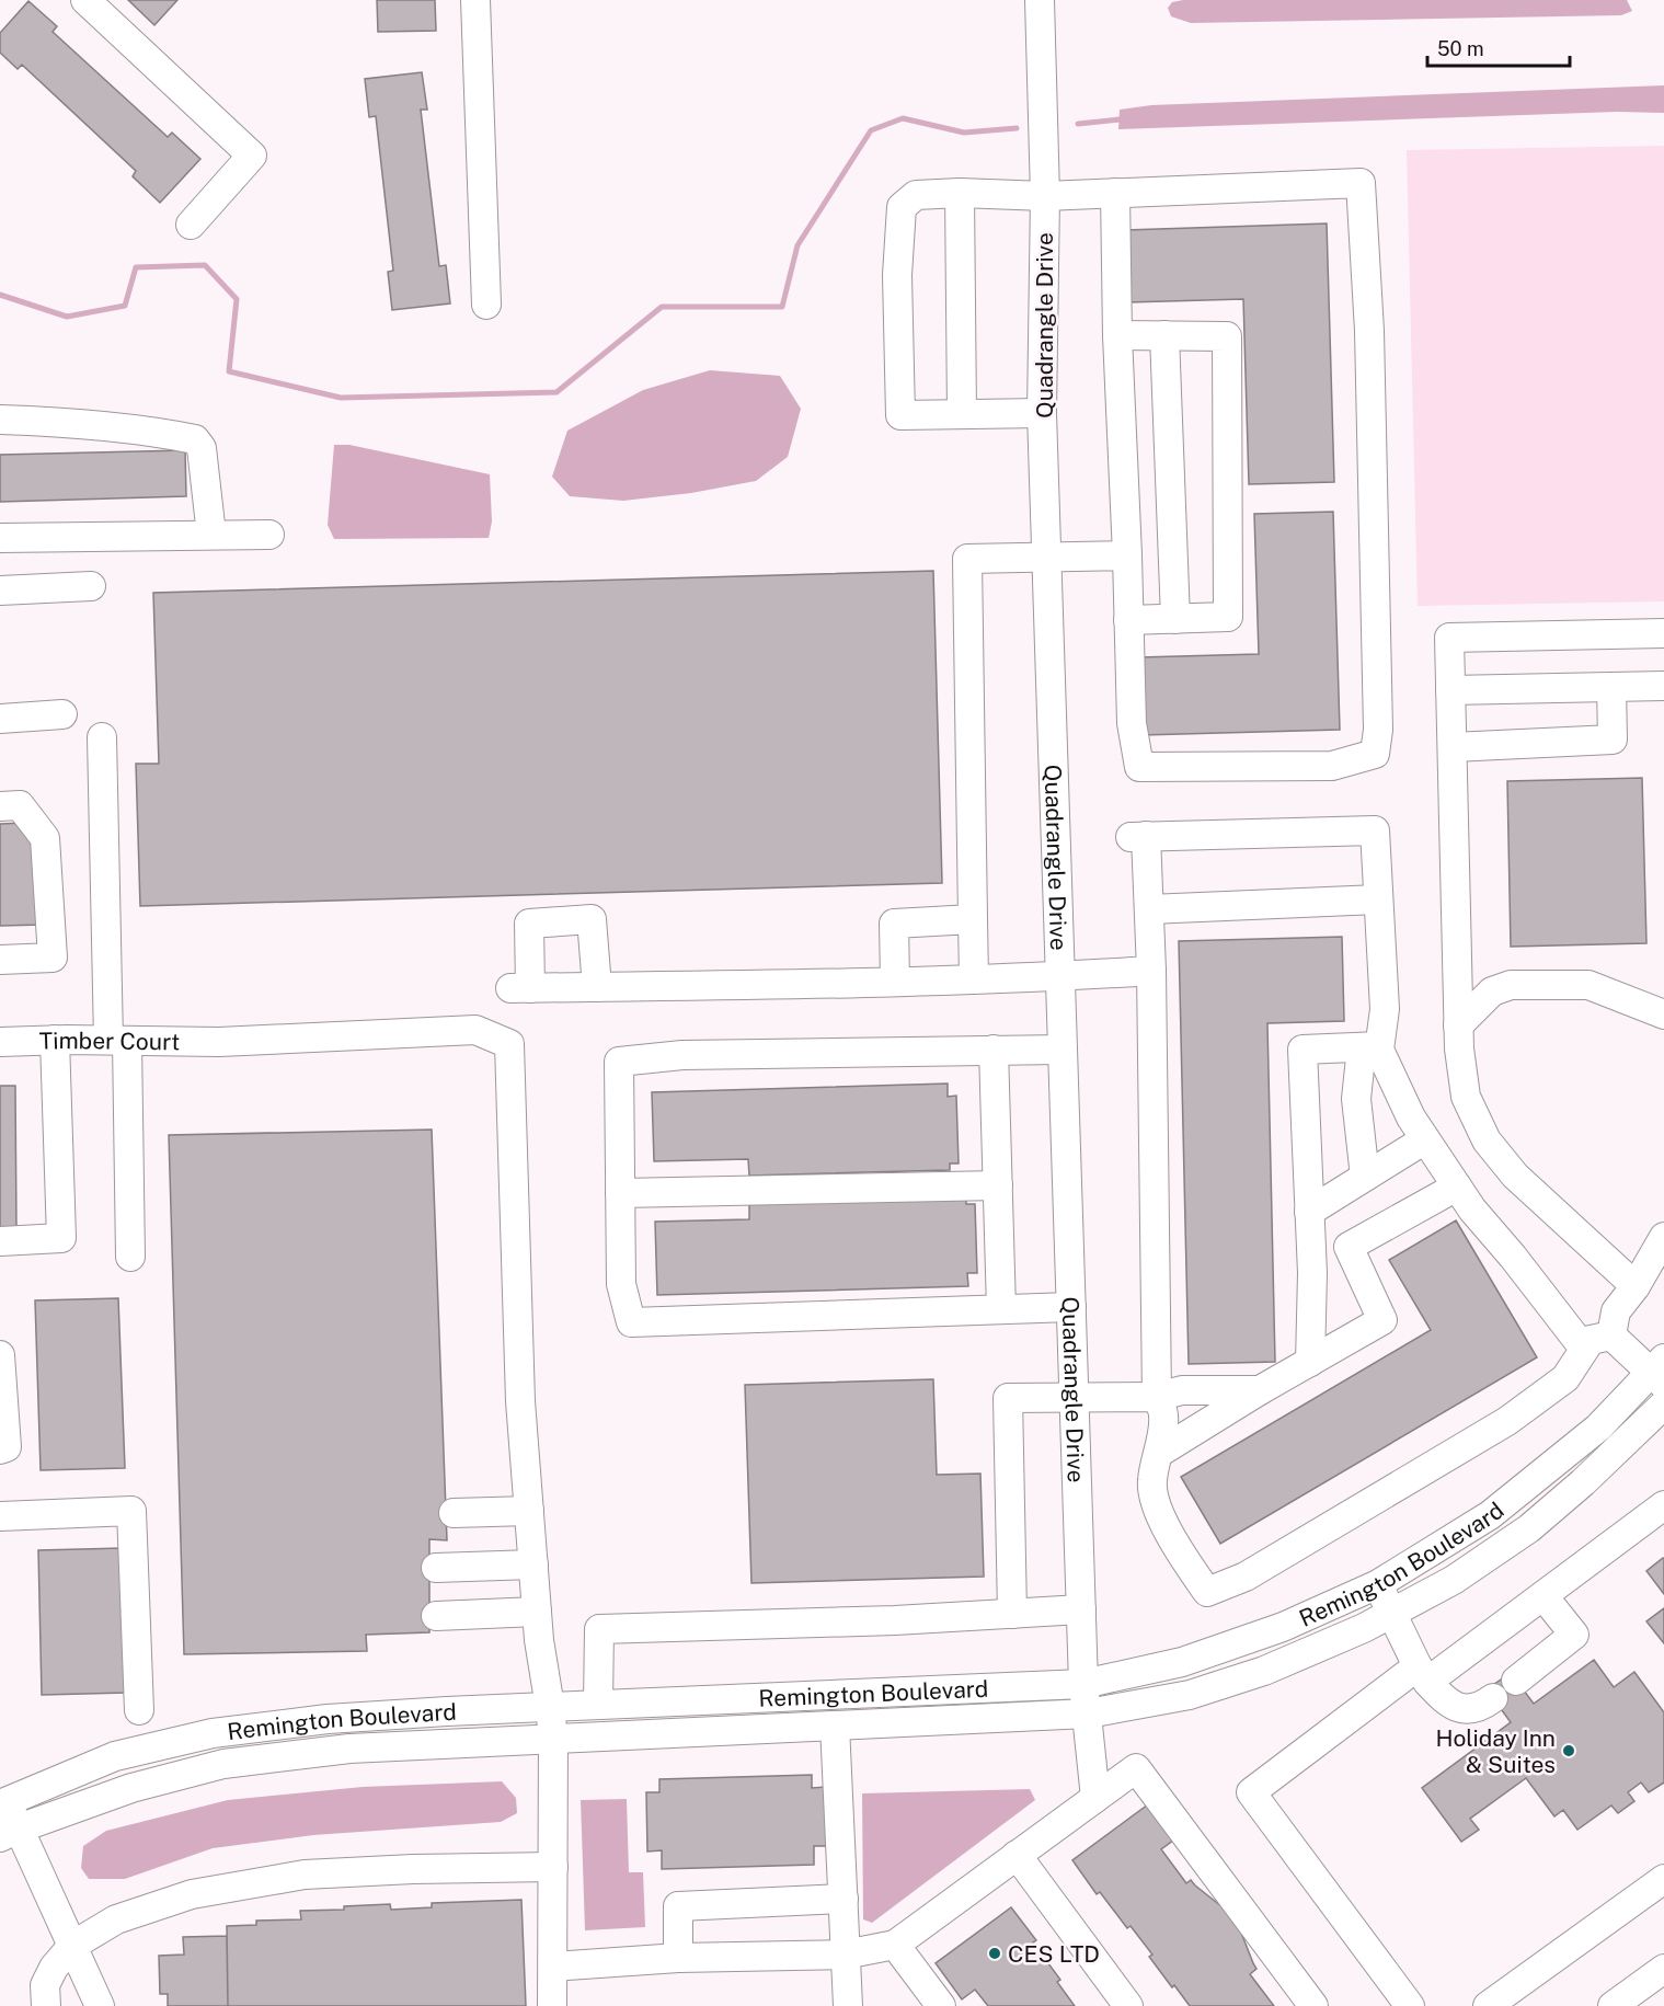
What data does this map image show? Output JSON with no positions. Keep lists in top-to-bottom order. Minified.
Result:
{"streets":{"street":["Quadrangle Drive","Timber Court","Remington Boulevard"]},"crossings":[["Quadrangle Drive","Remington Boulevard"]],"places":["Holiday Inn & Suites","CES LTD"],"scale_bar":"50 m"}
